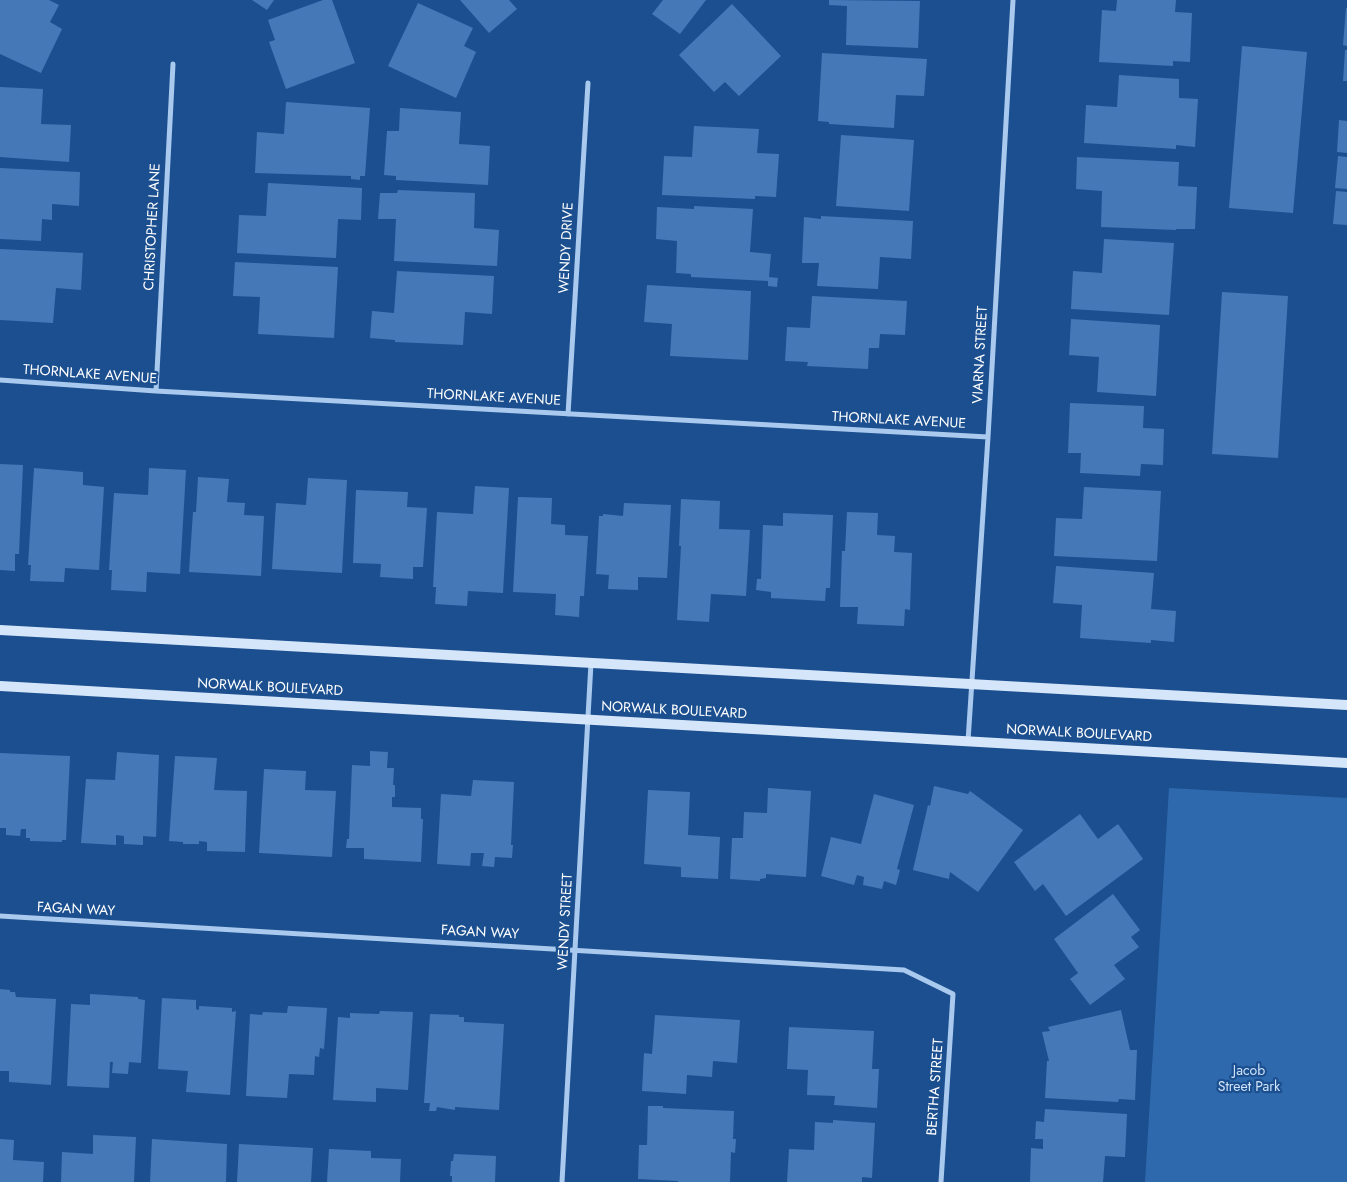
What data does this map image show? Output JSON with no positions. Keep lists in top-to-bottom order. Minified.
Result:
{"streets":{"main road":["NORWALK BOULEVARD"],"street":["CHRISTOPHER LANE","WENDY DRIVE","VIARNA STREET","THORNLAKE AVENUE","FAGAN WAY","WENDY STREET","BERTHA STREET"]},"crossings":[["CHRISTOPHER LANE","THORNLAKE AVENUE"],["WENDY DRIVE","THORNLAKE AVENUE"],["VIARNA STREET","THORNLAKE AVENUE"],["VIARNA STREET","NORWALK BOULEVARD"],["NORWALK BOULEVARD","WENDY STREET"],["FAGAN WAY","WENDY STREET"],["FAGAN WAY","BERTHA STREET"]],"parks":["Jacob Street Park"]}
